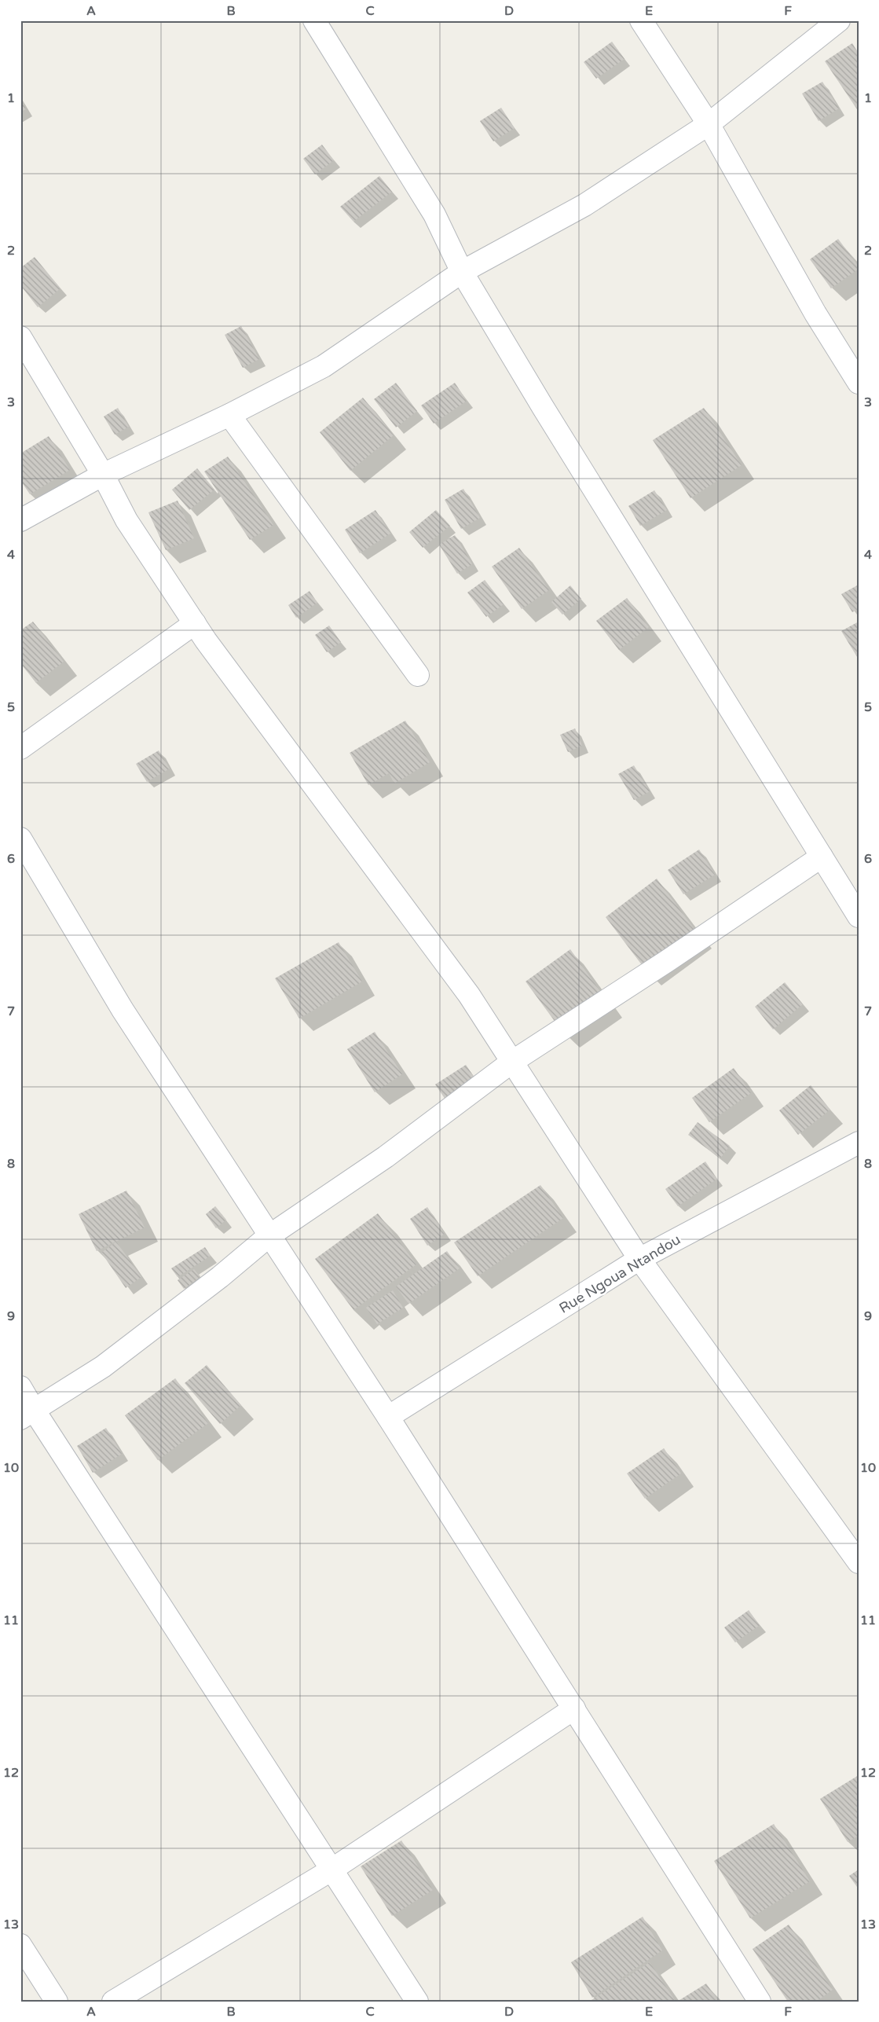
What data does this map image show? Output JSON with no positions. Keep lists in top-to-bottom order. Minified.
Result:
{"streets":{"street":["Rue Ngoua Ntandou"]},"grid":{"columns":["A","B","C","D","E","F"],"rows":["1","2","3","4","5","6","7","8","9","10","11","12","13"]}}
